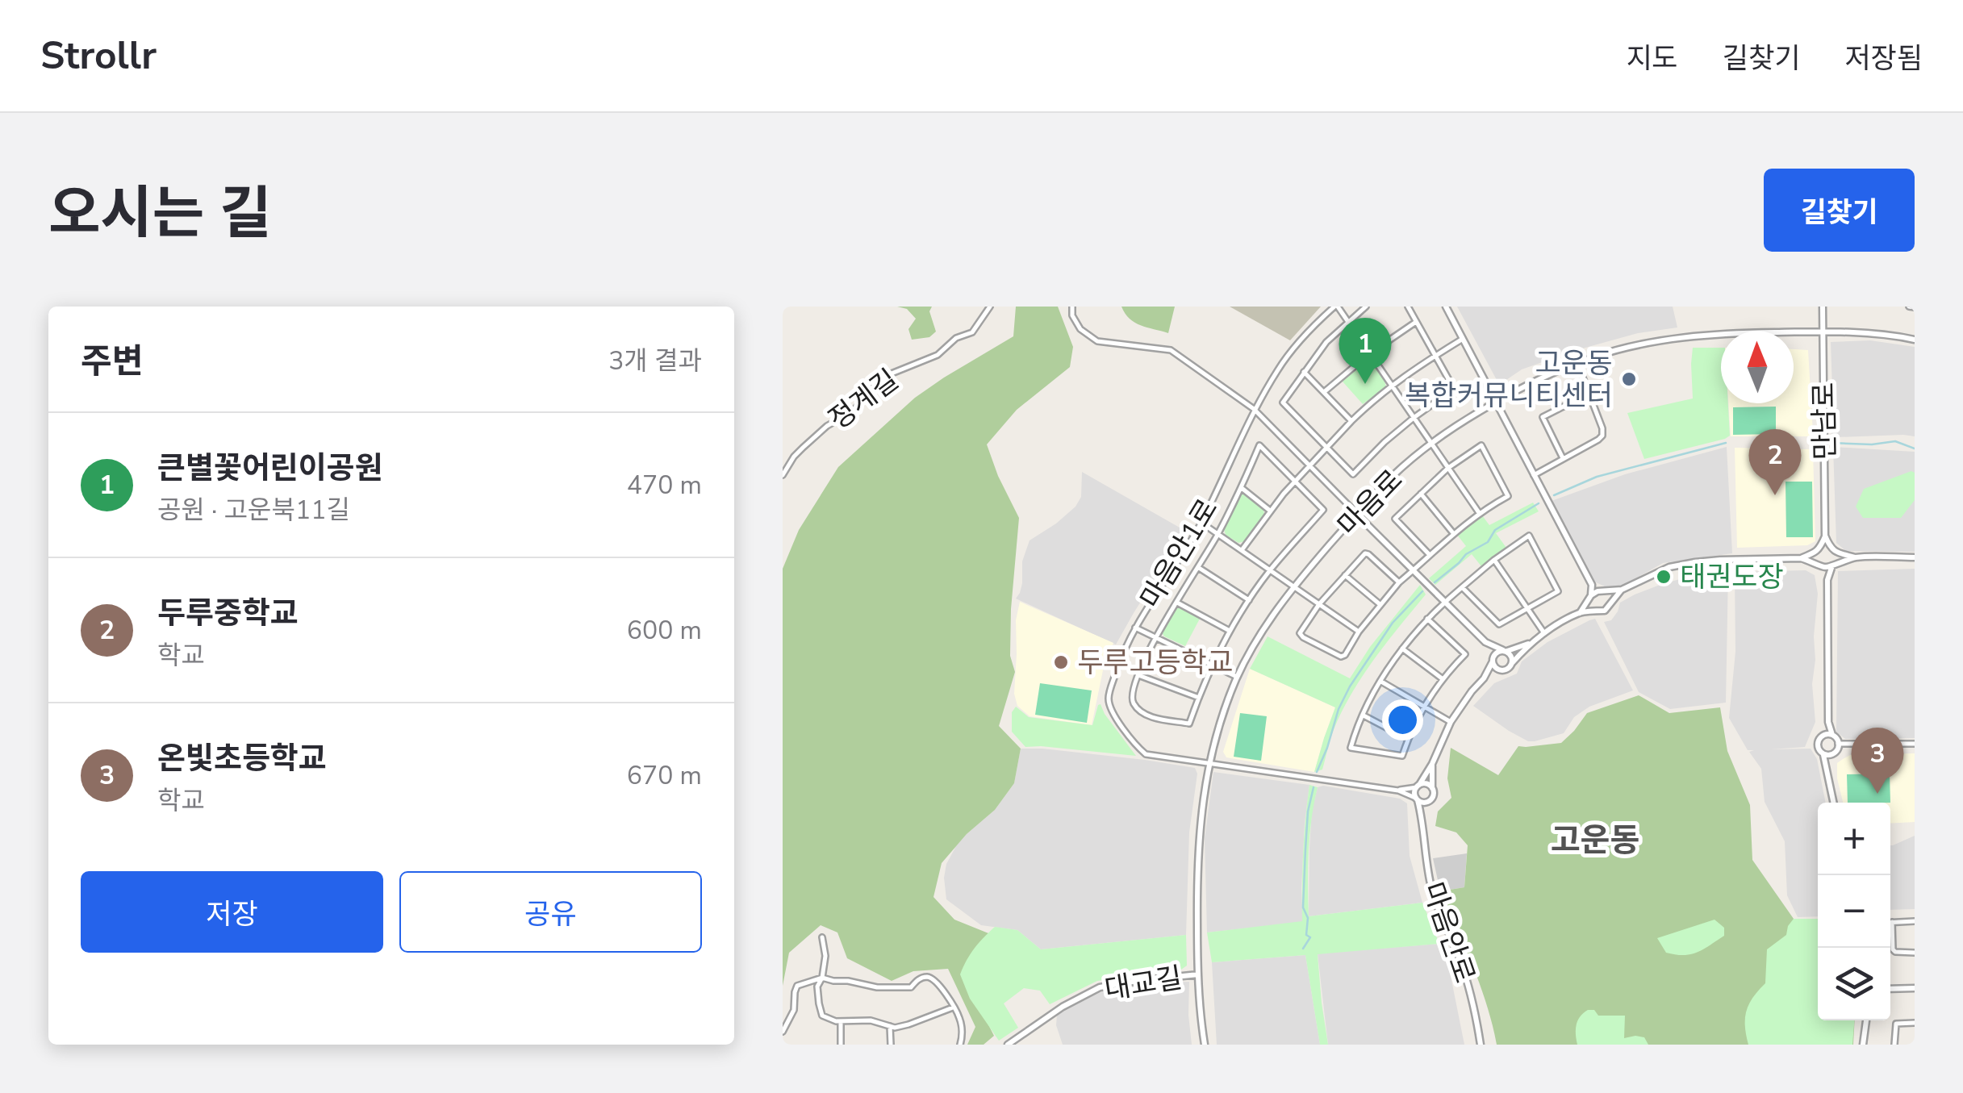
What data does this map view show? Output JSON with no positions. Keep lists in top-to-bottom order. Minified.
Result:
{"streets":{"street":["정계길","만남로","마음로","마음안1로","마음안로","대교길"]},"crossings":[["만남로","마음로"],["마음로","마음안1로"],["마음로","대교길"]],"districts":["고운동"],"places":["고운동 복합커뮤니티센터","태권도장","두루고등학교"],"north":"top","page":{"header":"Strollr","nav":["지도","길찾기","저장됨"],"title":"오시는 길","buttons":["길찾기",["저장","공유"]],"heading":["주변","3개 결과"],"pins":["1","2","3"],"list":[{"mark":"1","name":"큰별꽃어린이공원","note":"공원 · 고운북11길","value":"470 m"},{"mark":"2","name":"두루중학교","note":"학교","value":"600 m"},{"mark":"3","name":"온빛초등학교","note":"학교","value":"670 m"}],"map_buttons":["+","−"]}}
